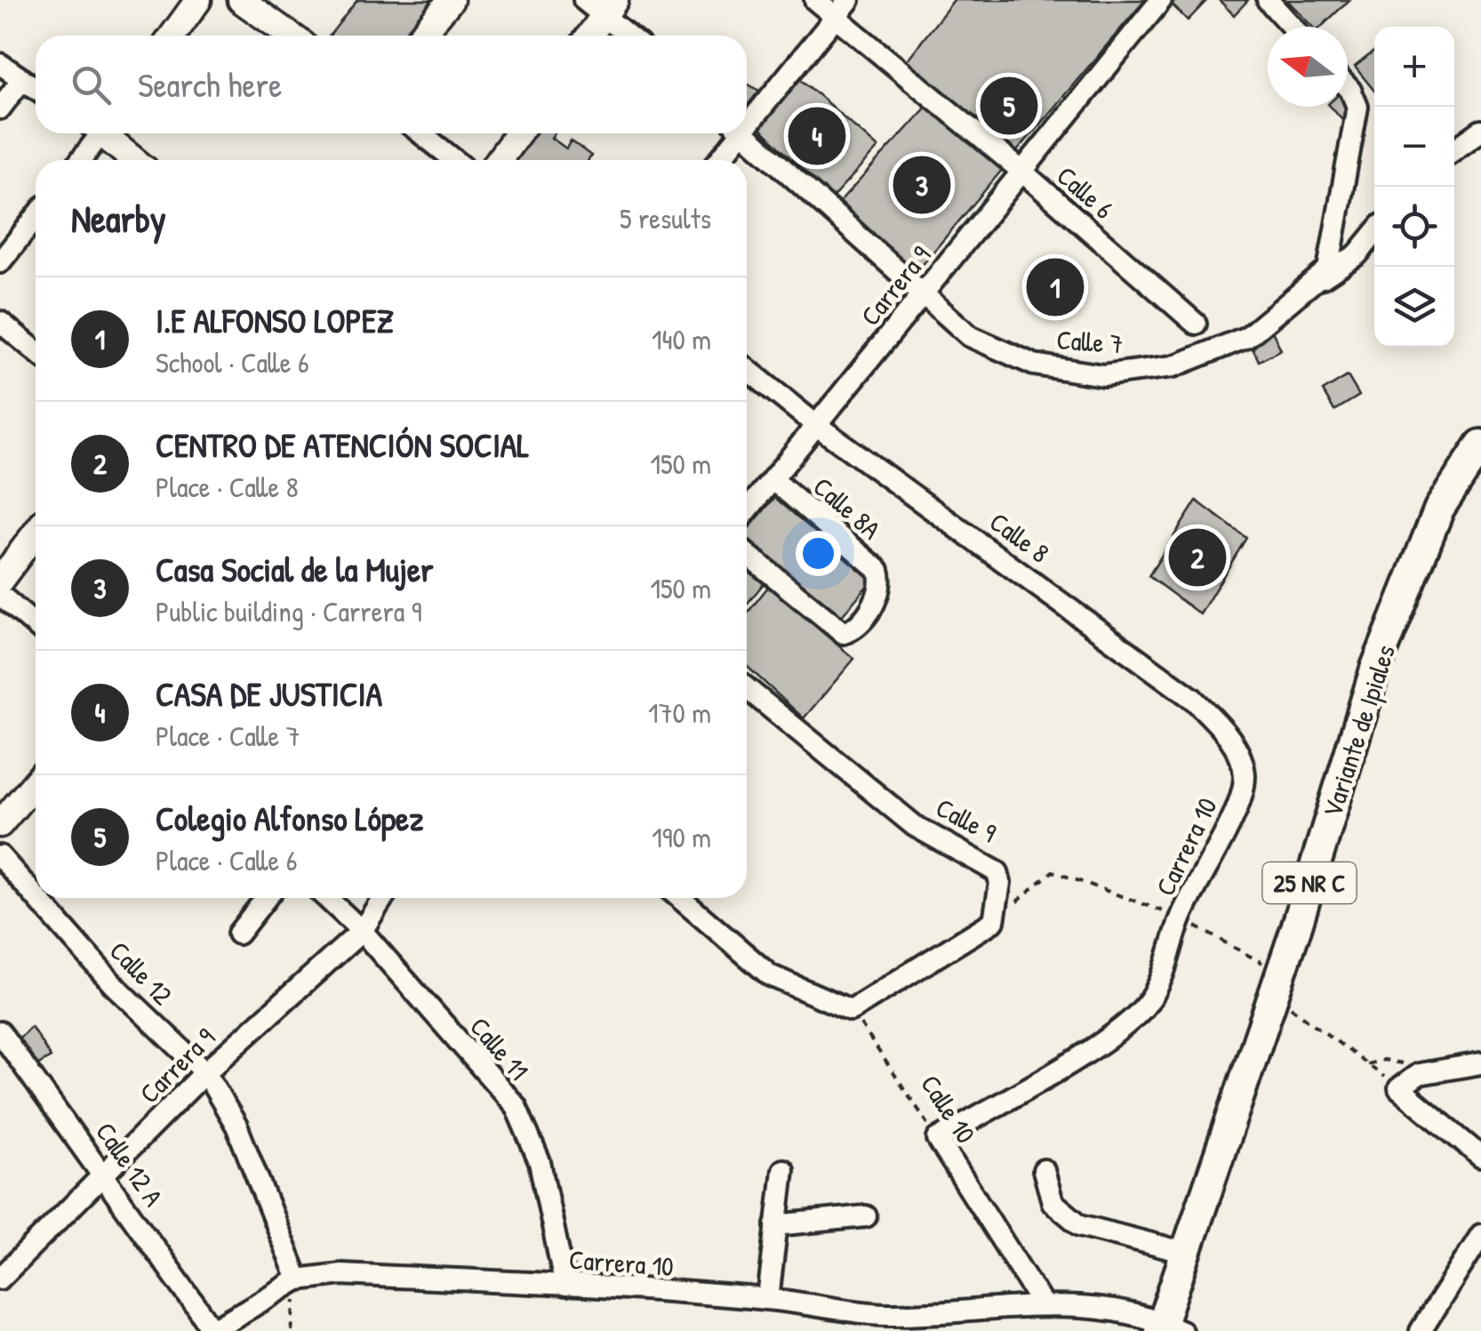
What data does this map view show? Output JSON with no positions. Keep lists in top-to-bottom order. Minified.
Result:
{"streets":{"highway":["Variante de Ipiales","25 NR C"],"street":["Calle 6","Carrera 9","Calle 7","Calle 8A","Calle 8","Calle 9","Carrera 10","Calle 12","Calle 11","Calle 10","Calle 12 A"]},"crossings":[["Calle 6","Carrera 9"],["Carrera 9","Calle 7"],["Carrera 9","Calle 8A"],["Carrera 9","Calle 8"],["Carrera 9","Calle 12"],["Carrera 9","Calle 11"],["Carrera 9","Calle 12 A"],["Calle 8","Carrera 10"],["Carrera 10","Calle 12"],["Carrera 10","Calle 11"],["Carrera 10","Calle 10"],["Carrera 10","Calle 12 A"]],"north":"left","page":{"map_buttons":["+","−"],"search":"Search here","pins":["5","4","3","1","2"],"heading":["Nearby","5 results"],"list":[{"mark":"1","name":"I.E ALFONSO LOPEZ","note":"School · Calle 6","value":"140 m"},{"mark":"2","name":"CENTRO DE ATENCIÓN SOCIAL","note":"Place · Calle 8","value":"150 m"},{"mark":"3","name":"Casa Social de la Mujer","note":"Public building · Carrera 9","value":"150 m"},{"mark":"4","name":"CASA DE JUSTICIA","note":"Place · Calle 7","value":"170 m"},{"mark":"5","name":"Colegio Alfonso López","note":"Place · Calle 6","value":"190 m"}]}}
